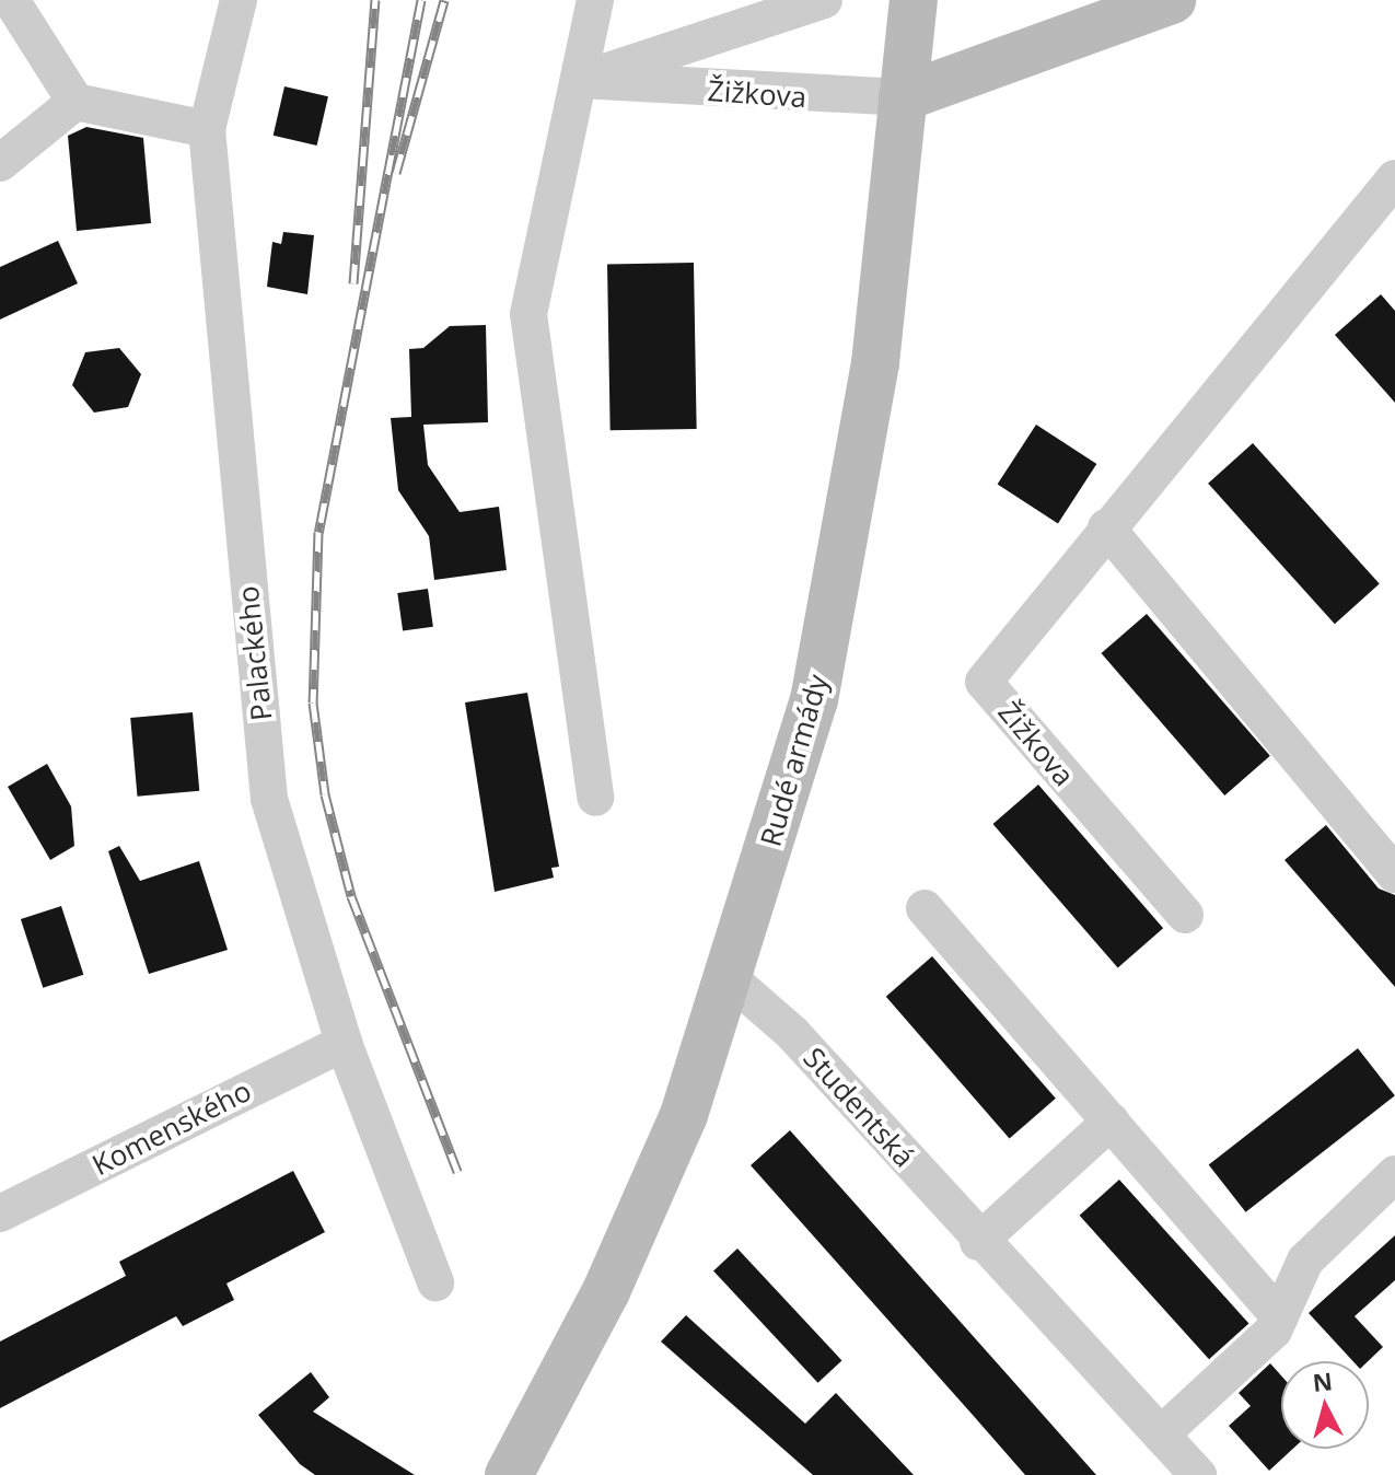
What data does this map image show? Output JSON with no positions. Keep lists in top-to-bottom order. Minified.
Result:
{"streets":{"main road":["Žižkova","Rudé armády"],"street":["Palackého","Studentská","Komenského"]},"crossings":[["Žižkova","Rudé armády"],["Palackého","Komenského"],["Rudé armády","Studentská"]],"north":"top"}
